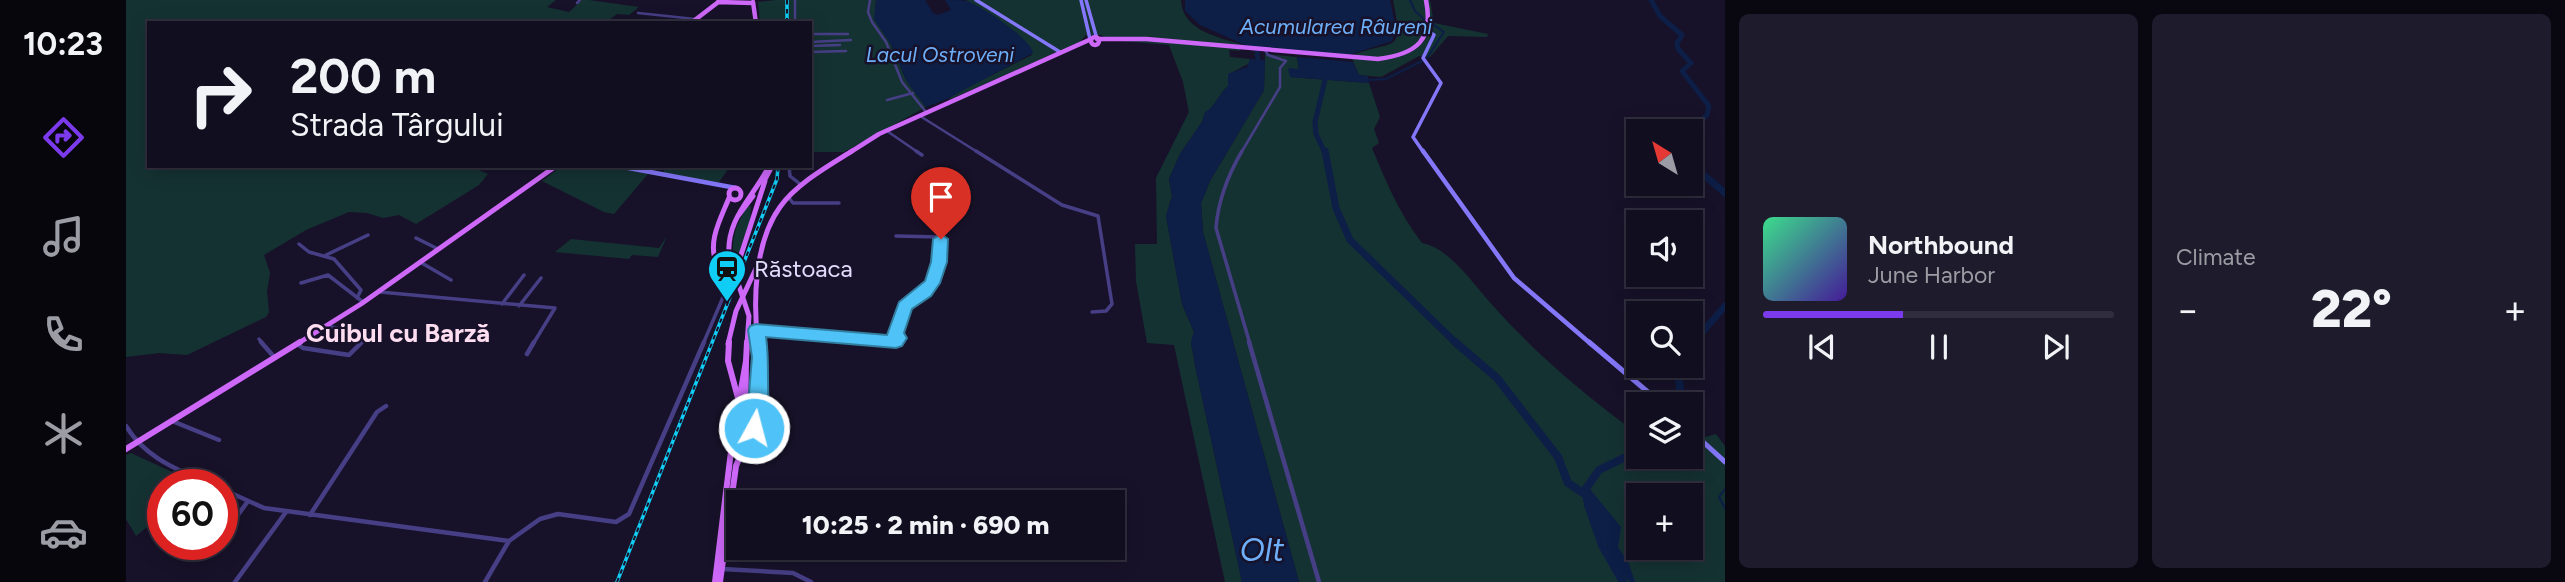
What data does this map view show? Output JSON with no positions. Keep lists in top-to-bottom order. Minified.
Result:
{"districts":["Cuibul cu Barză"],"water":["Acumularea Râureni","Lacul Ostroveni","Olt"],"places":{"station":["Răstoaca"]},"north":"top left","page":{"tabs":"10:23","tile":"Climate","turn":["200 m","Strada Târgului"],"map_buttons":"+","song":["Northbound","June Harbor"],"heat":["−","22°","+"],"limit":"60","trip":"10:25 · 2 min · 690 m"}}
